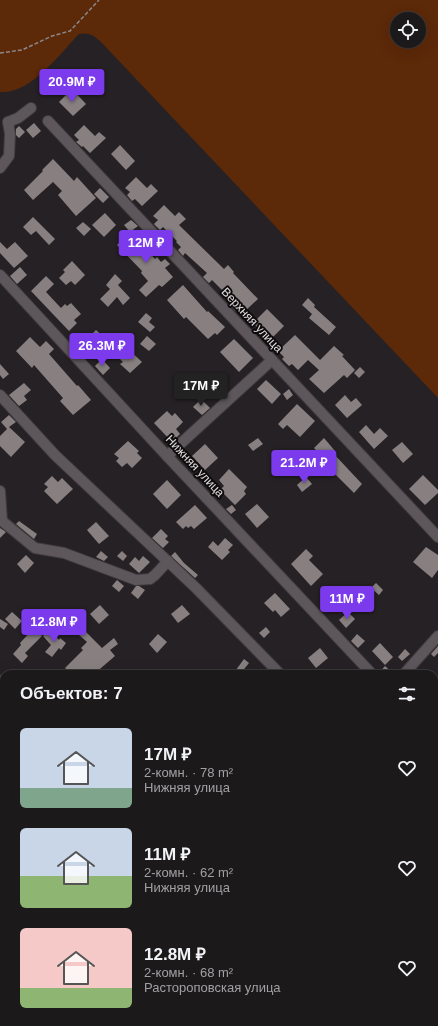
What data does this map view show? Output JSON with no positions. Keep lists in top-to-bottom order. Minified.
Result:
{"streets":{"street":["Верхняя улица","Нижняя улица"]},"page":{"price":["20.9M ₽","12M ₽","26.3M ₽","17M ₽","21.2M ₽","11M ₽","12.8M ₽"],"heading":"Объектов: 7","list":[{"name":"17M ₽","note":"2-комн. · 78 m² · Нижняя улица"},{"name":"11M ₽","note":"2-комн. · 62 m² · Нижняя улица"},{"name":"12.8M ₽","note":"2-комн. · 68 m² · Растороповская улица"}]}}
